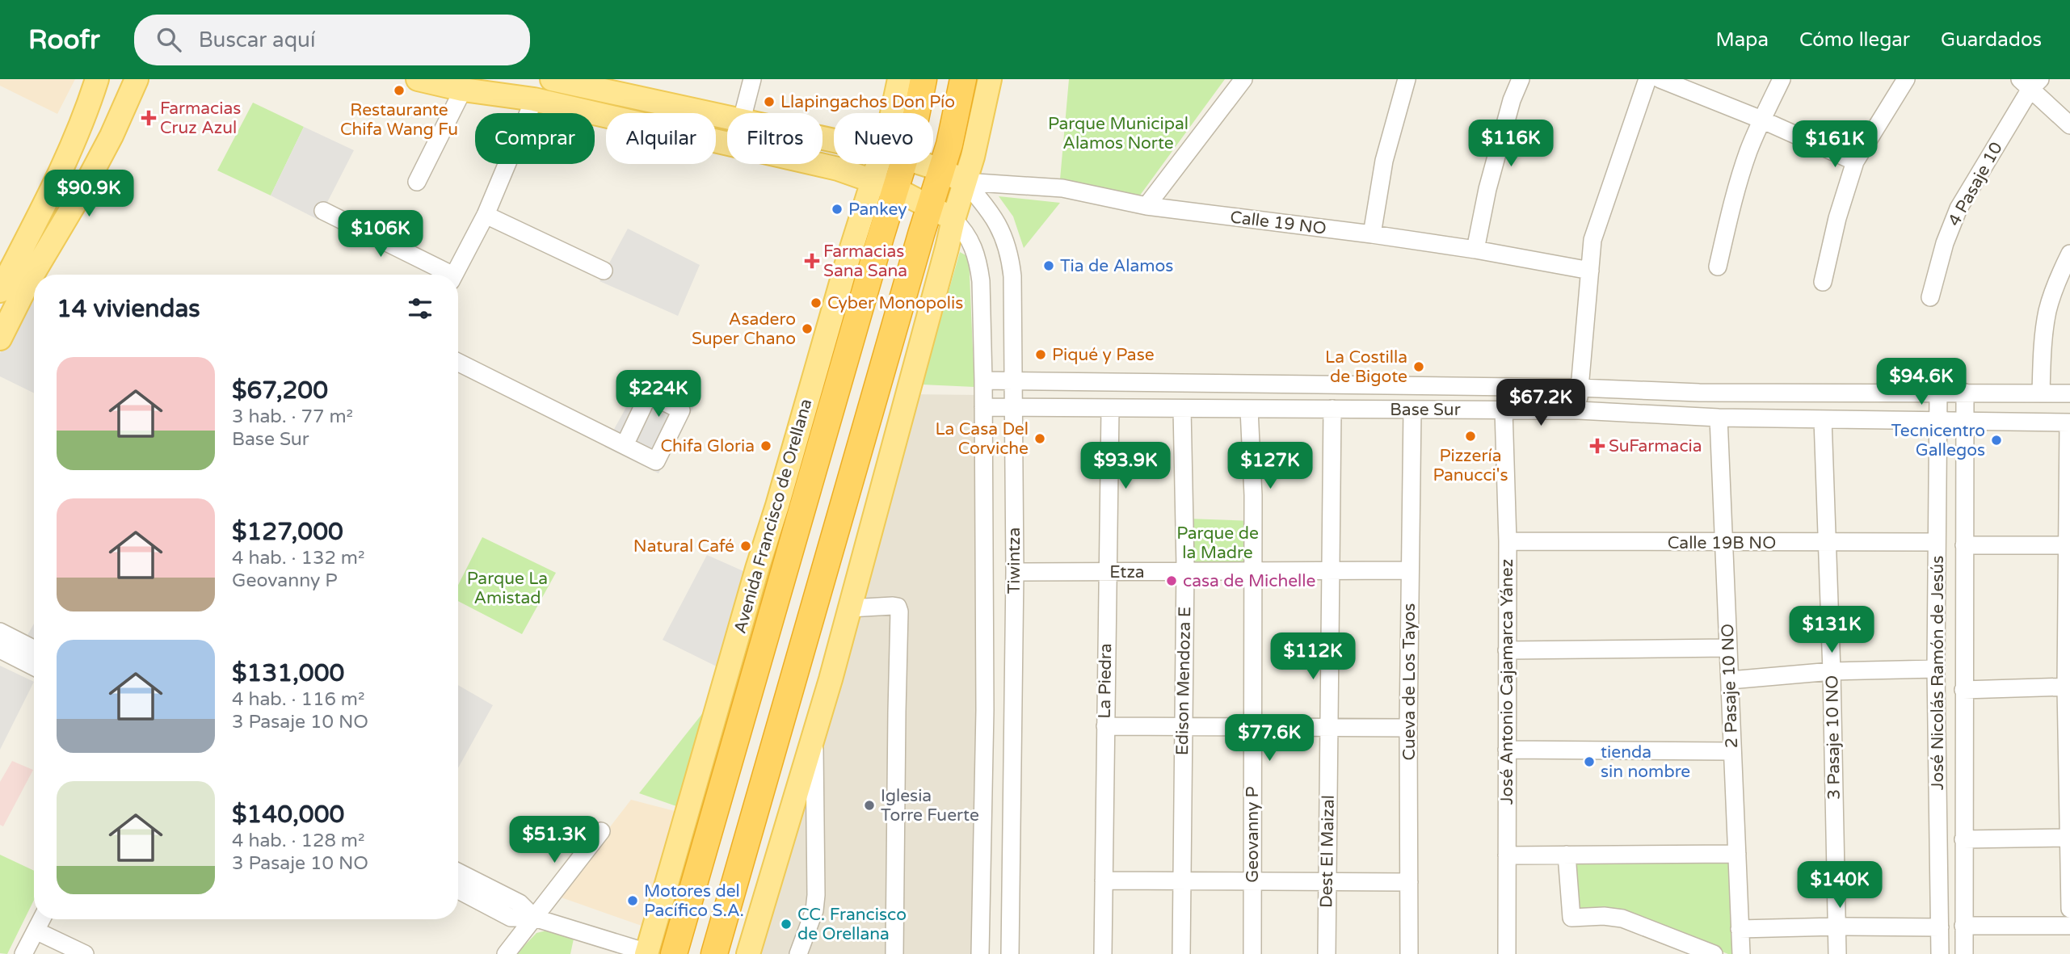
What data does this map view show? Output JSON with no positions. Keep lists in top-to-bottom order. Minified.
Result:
{"streets":{"highway":["Avenida Francisco de Orellana"],"street":["4 Pasaje 10","Calle 19 NO","Base Sur","Calle 19B NO","Tiwintza","Etza","José Nicolás Ramón de Jesús","La Piedra","Edison Mendoza E","Cueva de Los Tayos","José Antonio Cajamarca Yánez","2 Pasaje 10 NO","3 Pasaje 10 NO","Geovanny P","Dest El Maizal"]},"crossings":[["Calle 19 NO","Tiwintza"],["Base Sur","Tiwintza"],["Base Sur","José Nicolás Ramón de Jesús"],["Base Sur","La Piedra"],["Base Sur","Edison Mendoza E"],["Base Sur","Cueva de Los Tayos"],["Base Sur","José Antonio Cajamarca Yánez"],["Base Sur","2 Pasaje 10 NO"],["Base Sur","3 Pasaje 10 NO"],["Base Sur","Geovanny P"],["Base Sur","Dest El Maizal"],["Calle 19B NO","José Nicolás Ramón de Jesús"],["Calle 19B NO","José Antonio Cajamarca Yánez"],["Calle 19B NO","2 Pasaje 10 NO"],["Calle 19B NO","3 Pasaje 10 NO"],["Tiwintza","Etza"],["Etza","La Piedra"],["Etza","Edison Mendoza E"],["Etza","Cueva de Los Tayos"],["Etza","Geovanny P"],["Etza","Dest El Maizal"]],"parks":["Parque Municipal Alamos Norte","Parque de la Madre","Parque La Amistad"],"places":{"other":["Restaurante Chifa Wang Fu","Llapingachos Don Pío","Pankey","Tia de Alamos","Cyber Monopolis","Asadero Super Chano","Piqué y Pase","La Costilla de Bigote","Pizzería Panucci's","La Casa Del Corviche","Tecnicentro Gallegos","Chifa Gloria","Natural Café","casa de Michelle","tienda sin nombre","Iglesia Torre Fuerte","Motores del Pacífico S.A.","CC. Francisco de Orellana"],"health":["Farmacias Cruz Azul","Farmacias Sana Sana","SuFarmacia"]},"page":{"header":"Roofr","search":"Buscar aquí","nav":["Mapa","Cómo llegar","Guardados"],"chip":["Comprar","Alquilar","Filtros","Nuevo"],"price":["$116K","$161K","$90.9K","$106K","$94.6K","$224K","$67.2K","$93.9K","$127K","$131K","$112K","$77.6K","$51.3K","$140K"],"heading":"14 viviendas","list":[{"name":"$67,200","note":"3 hab. · 77 m² · Base Sur"},{"name":"$127,000","note":"4 hab. · 132 m² · Geovanny P"},{"name":"$131,000","note":"4 hab. · 116 m² · 3 Pasaje 10 NO"},{"name":"$140,000","note":"4 hab. · 128 m² · 3 Pasaje 10 NO"}]}}
